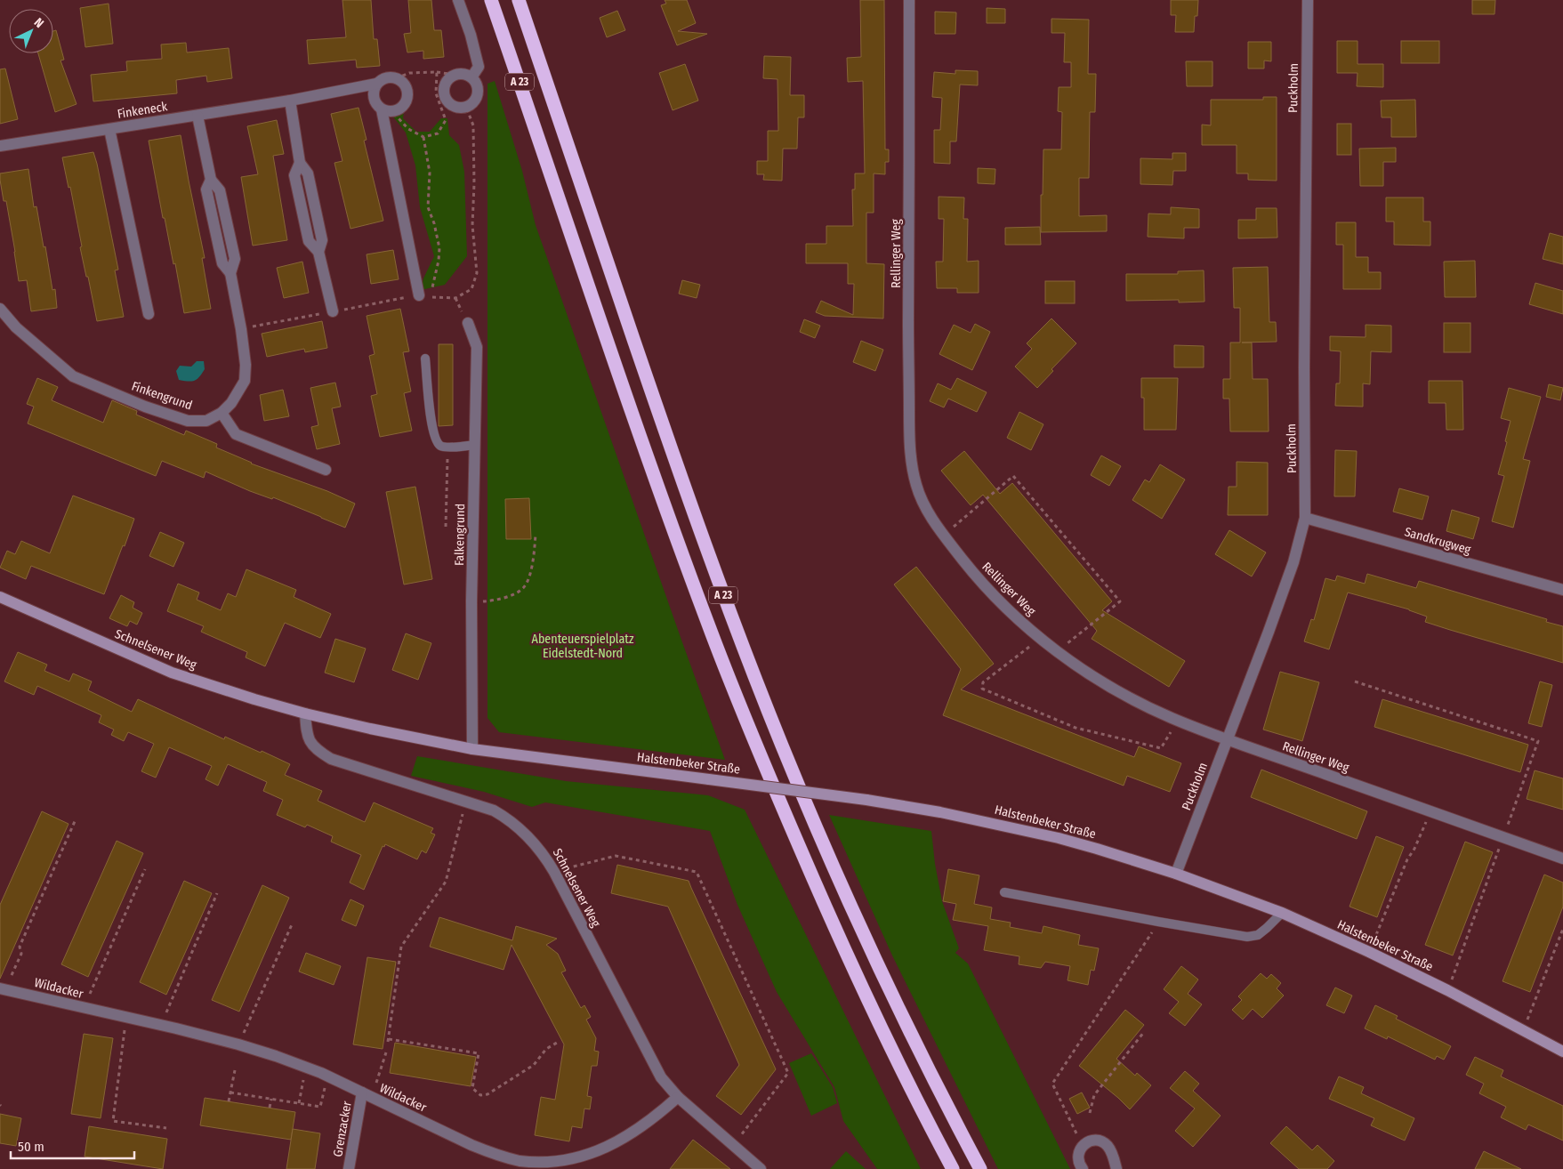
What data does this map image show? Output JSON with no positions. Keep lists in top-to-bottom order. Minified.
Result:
{"streets":{"highway":["A 23"],"street":["Puckholm","Finkeneck","Rellinger Weg","Finkengrund","Falkengrund","Sandkrugweg","Schnelsener Weg","Halstenbeker Straße","Wildacker","Grenzacker"]},"crossings":[["Puckholm","Rellinger Weg"],["Puckholm","Sandkrugweg"],["Puckholm","Halstenbeker Straße"],["Falkengrund","Schnelsener Weg"],["Falkengrund","Halstenbeker Straße"],["Schnelsener Weg","Halstenbeker Straße"],["Schnelsener Weg","Wildacker"],["Wildacker","Grenzacker"]],"parks":["Abenteuerspielplatz Eidelstedt-Nord"],"scale_bar":"50 m","north":"top right"}
